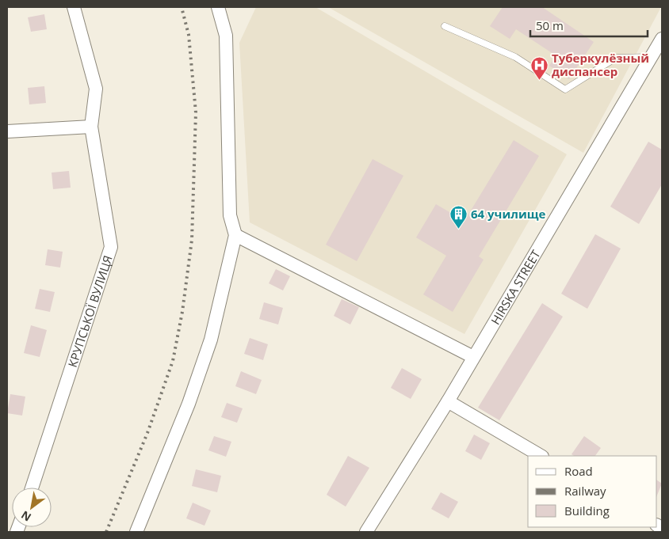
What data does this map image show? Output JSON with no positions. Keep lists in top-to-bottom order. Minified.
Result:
{"streets":{"street":["HIRSKA STREET","КРУПСЬКОЇ ВУЛИЦЯ"]},"places":{"hospital":["Туберкулёзный диспансер"],"building":["64 училище"]},"legend":["Road","Railway","Building"],"scale_bar":"50 m","north":"bottom left"}
